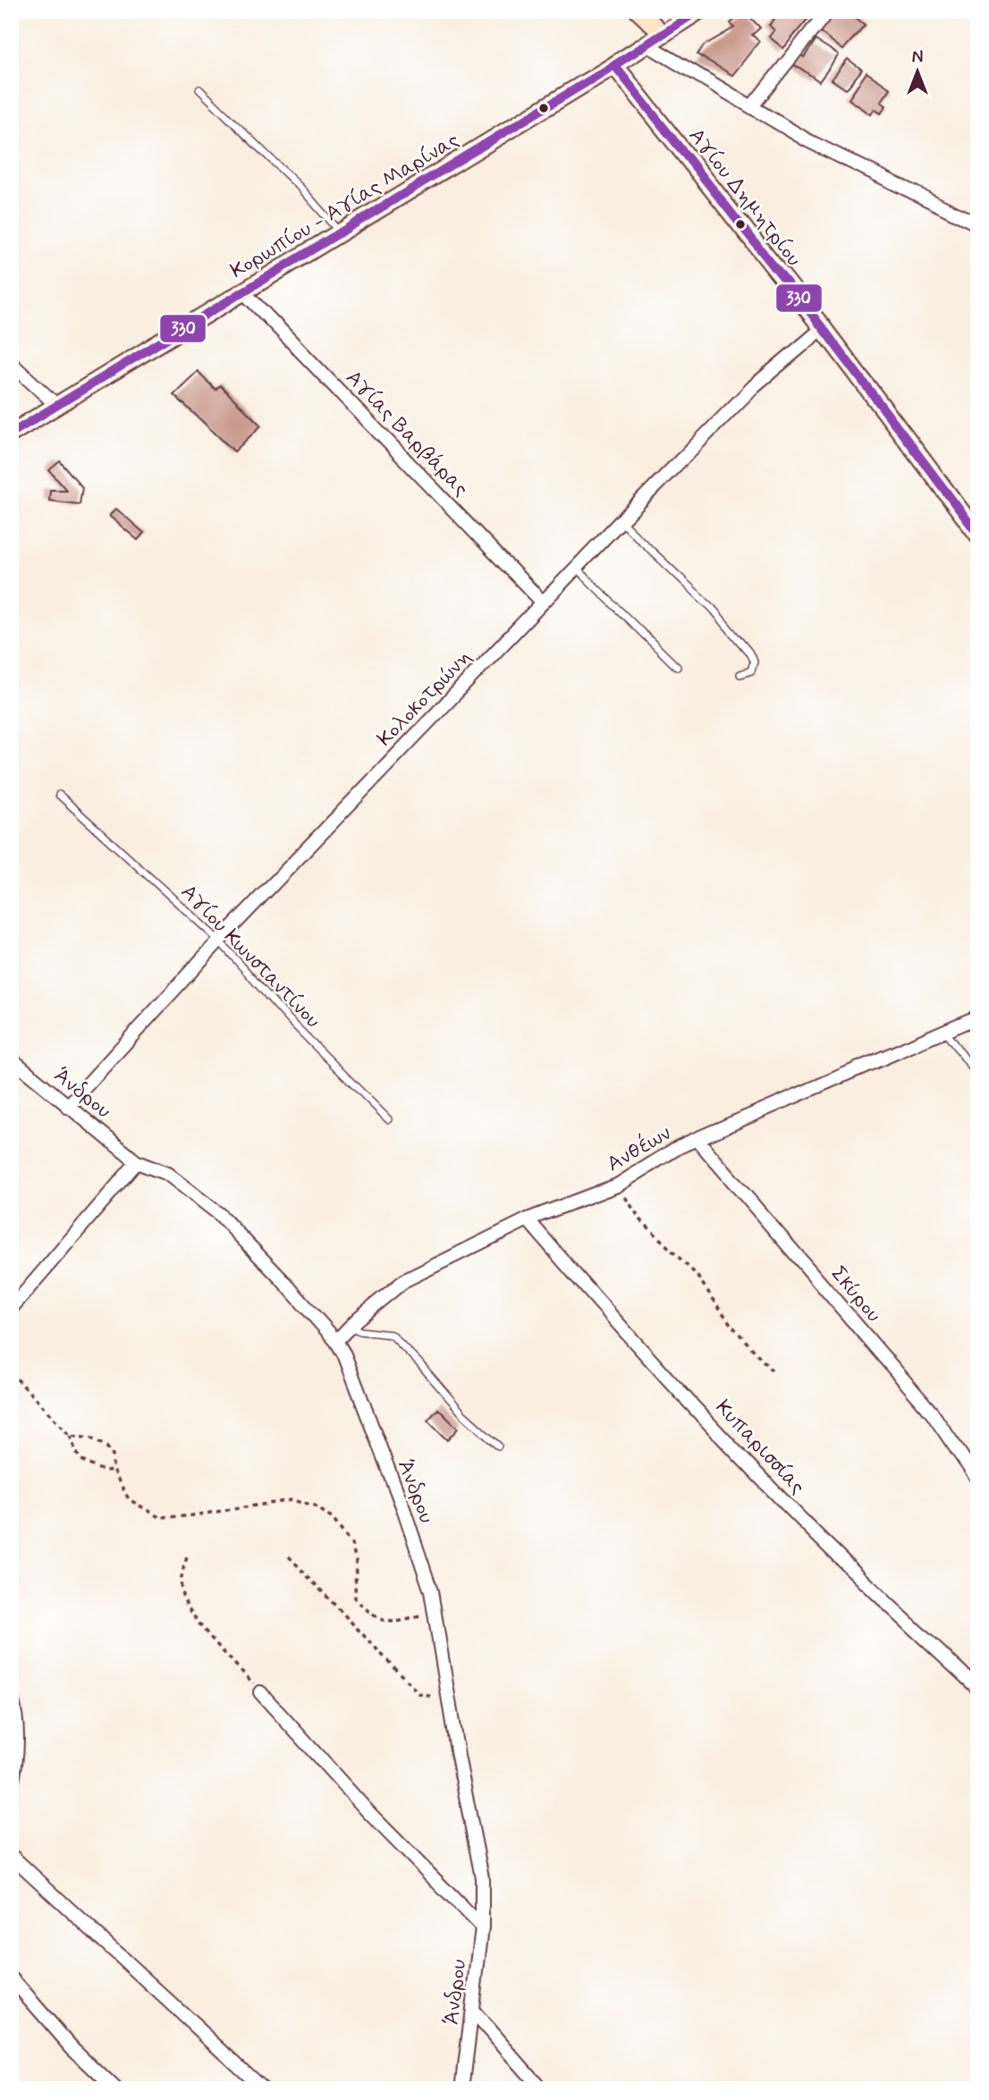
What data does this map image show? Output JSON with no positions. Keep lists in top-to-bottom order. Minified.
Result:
{"streets":{"main road":["Αγίου Δημητρίου","Κορωπίου - Αγίας Μαρίνας"],"street":["Αγίας Βαρβάρας","Κολοκοτρώνη","Άνδρου","Ανθέων","Σκύρου","Κυπαρισσίας"],"lane":["Αγίου Κωνσταντίνου"]},"crossings":[["Αγίου Δημητρίου","Κορωπίου - Αγίας Μαρίνας"],["Αγίου Δημητρίου","Κολοκοτρώνη"],["Κορωπίου - Αγίας Μαρίνας","Αγίας Βαρβάρας"],["Αγίας Βαρβάρας","Κολοκοτρώνη"],["Κολοκοτρώνη","Αγίου Κωνσταντίνου"],["Κολοκοτρώνη","Άνδρου"],["Άνδρου","Ανθέων"],["Ανθέων","Σκύρου"],["Ανθέων","Κυπαρισσίας"]],"lines":["transit line 330"],"north":"top"}
